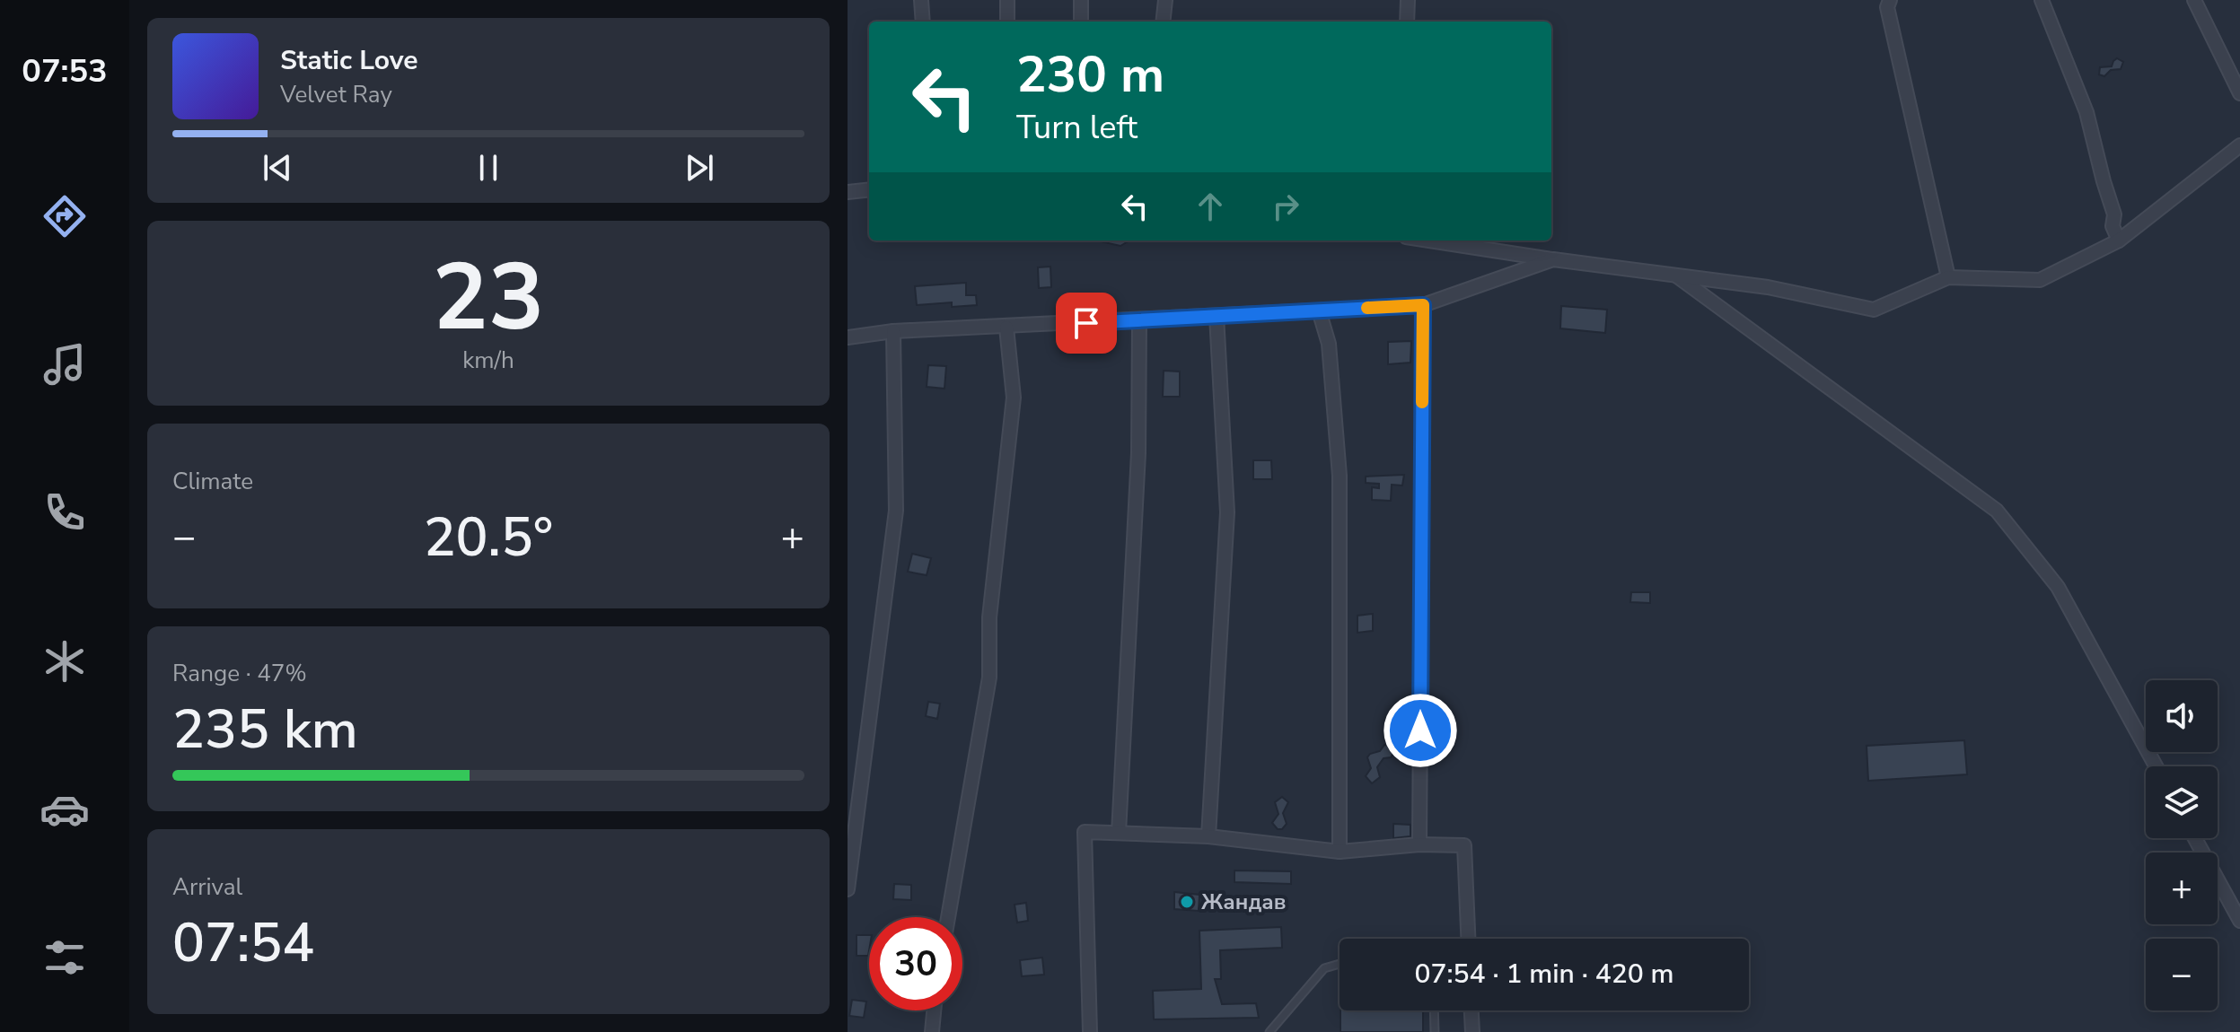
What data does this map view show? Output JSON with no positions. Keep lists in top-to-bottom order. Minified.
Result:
{"places":["Жандав"],"page":{"tabs":"07:53","turn":["230 m","Turn left"],"song":["Static Love","Velvet Ray"],"tile":[["23","km/h"],"Climate",["Range · 47%","235 km"],["Arrival","07:54"]],"heat":["−","20.5°","+"],"map_buttons":["+","−"],"limit":"30","trip":"07:54 · 1 min · 420 m"}}
